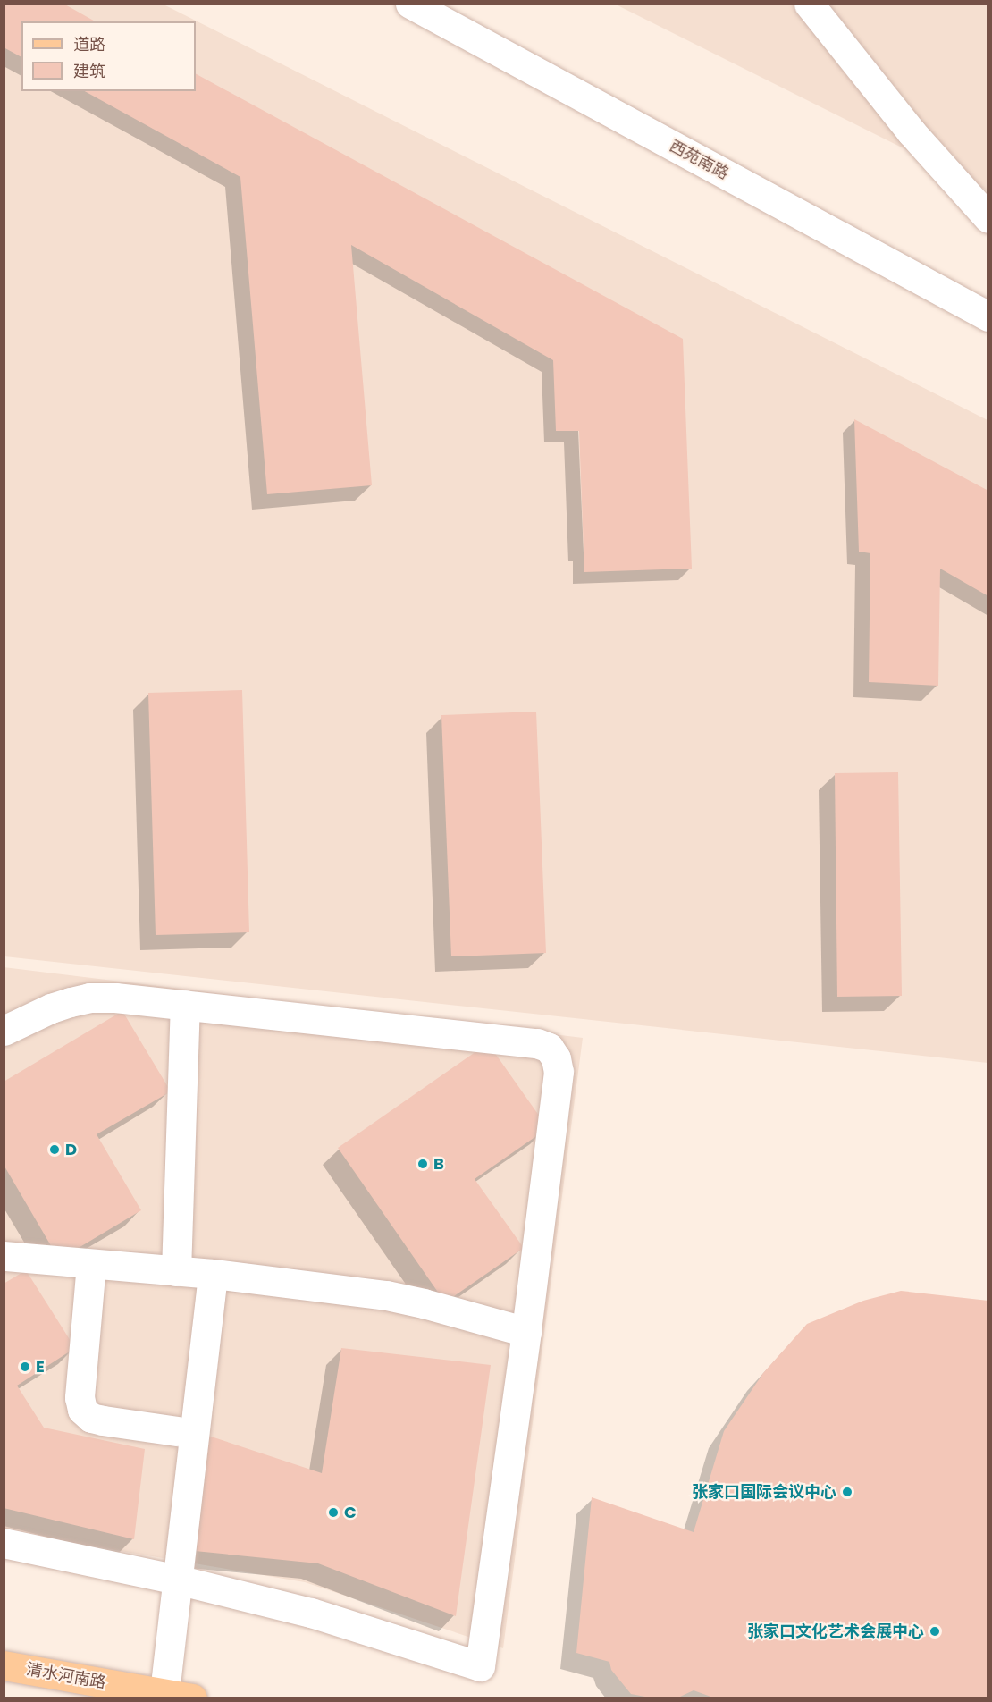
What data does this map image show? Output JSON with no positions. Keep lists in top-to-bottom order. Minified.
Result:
{"streets":{"main road":["清水河南路"],"street":["西苑南路"]},"places":["D","B","E","张家口国际会议中心","C","张家口文化艺术会展中心"],"legend":["道路","建筑"]}
